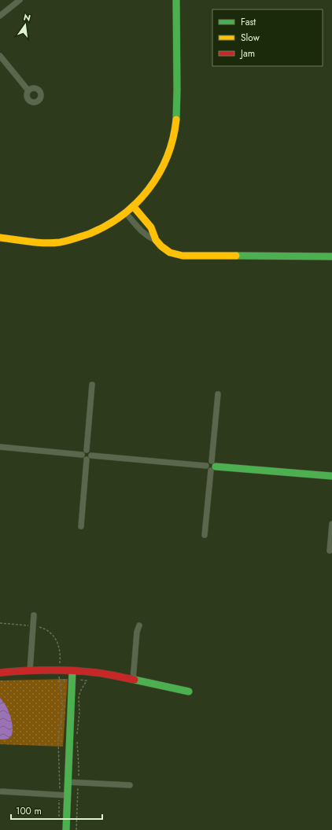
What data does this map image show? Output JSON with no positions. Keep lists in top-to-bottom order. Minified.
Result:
{"legend":["Fast","Slow","Jam"],"scale_bar":"100 m","north":"top"}
